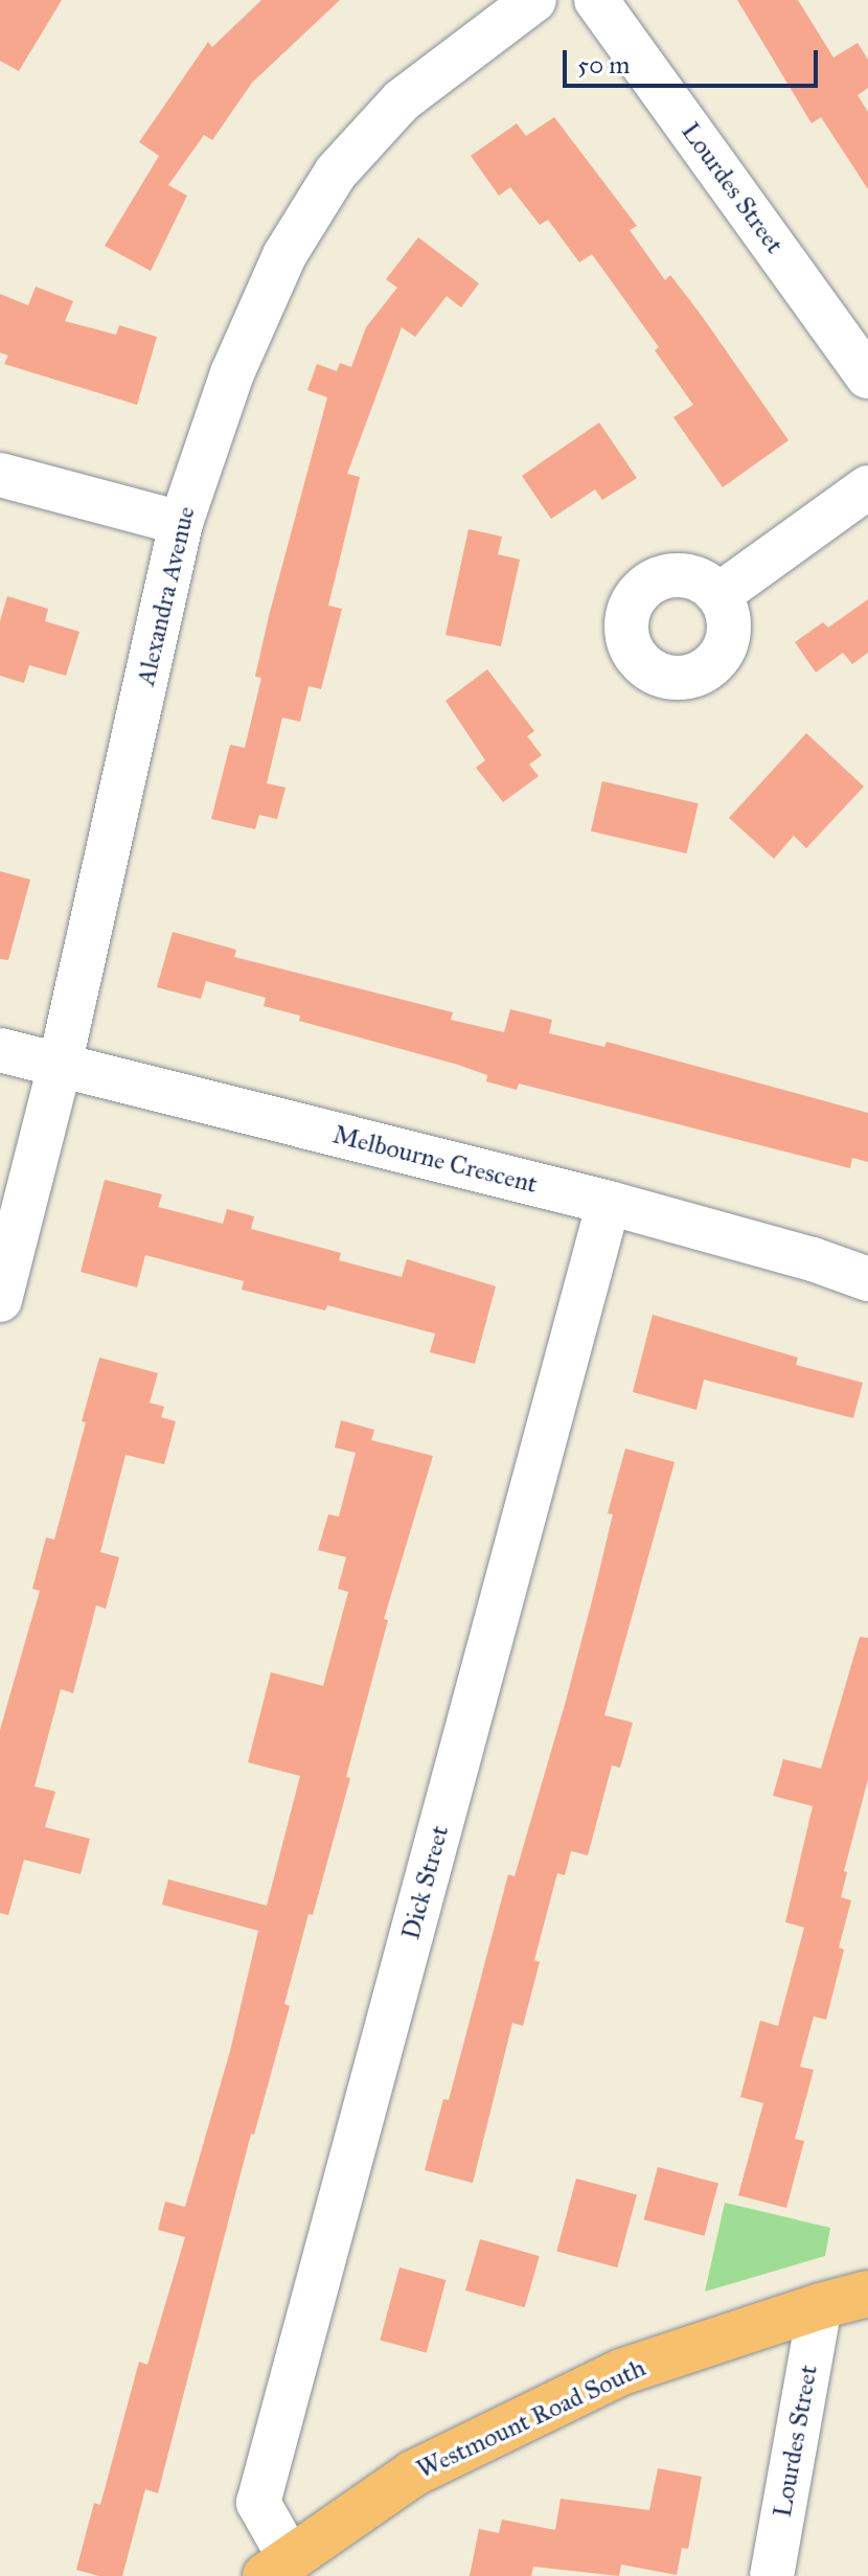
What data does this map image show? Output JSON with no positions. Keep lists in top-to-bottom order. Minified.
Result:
{"streets":{"main road":["Westmount Road South"],"street":["Lourdes Street","Alexandra Avenue","Melbourne Crescent","Dick Street"]},"crossings":[["Lourdes Street","Westmount Road South"],["Alexandra Avenue","Melbourne Crescent"],["Melbourne Crescent","Dick Street"],["Dick Street","Westmount Road South"]],"scale_bar":"50 m"}
